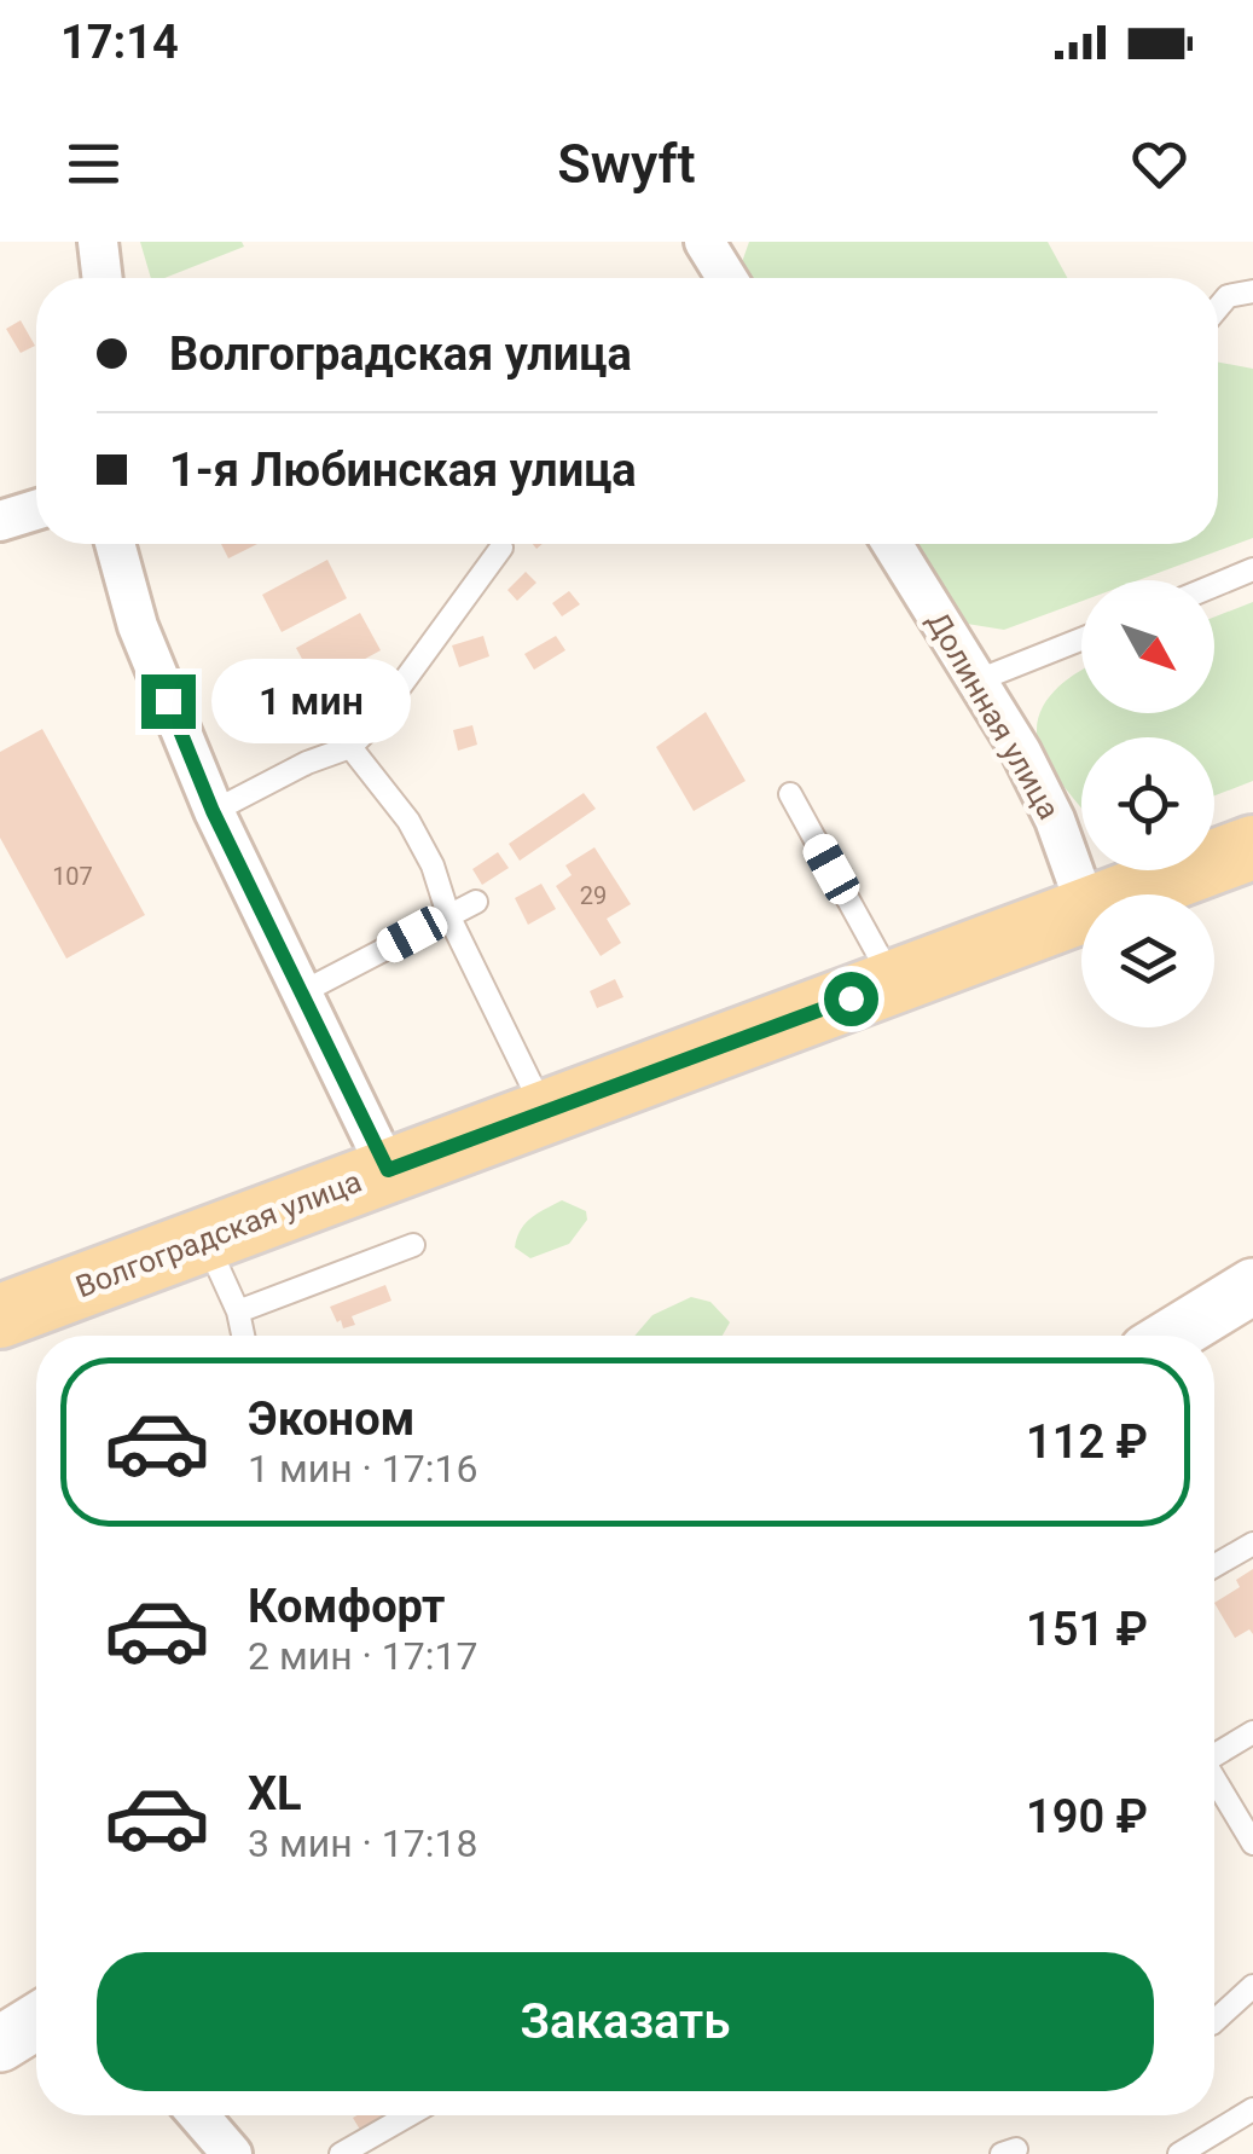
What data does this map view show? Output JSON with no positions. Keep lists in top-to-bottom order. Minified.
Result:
{"streets":{"main road":["Волгоградская улица"],"street":["Долинная улица"]},"house_numbers":["107","29"],"north":"bottom right","page":{"status":"17:14","header":"Swyft","banner":["Волгоградская улица","1-я Любинская улица"],"bubble":"1 мин","list":[{"name":"Эконом","note":"1 мин · 17:16","value":"112 ₽"},{"name":"Комфорт","note":"2 мин · 17:17","value":"151 ₽"},{"name":"XL","note":"3 мин · 17:18","value":"190 ₽"}],"buttons":"Заказать"}}
